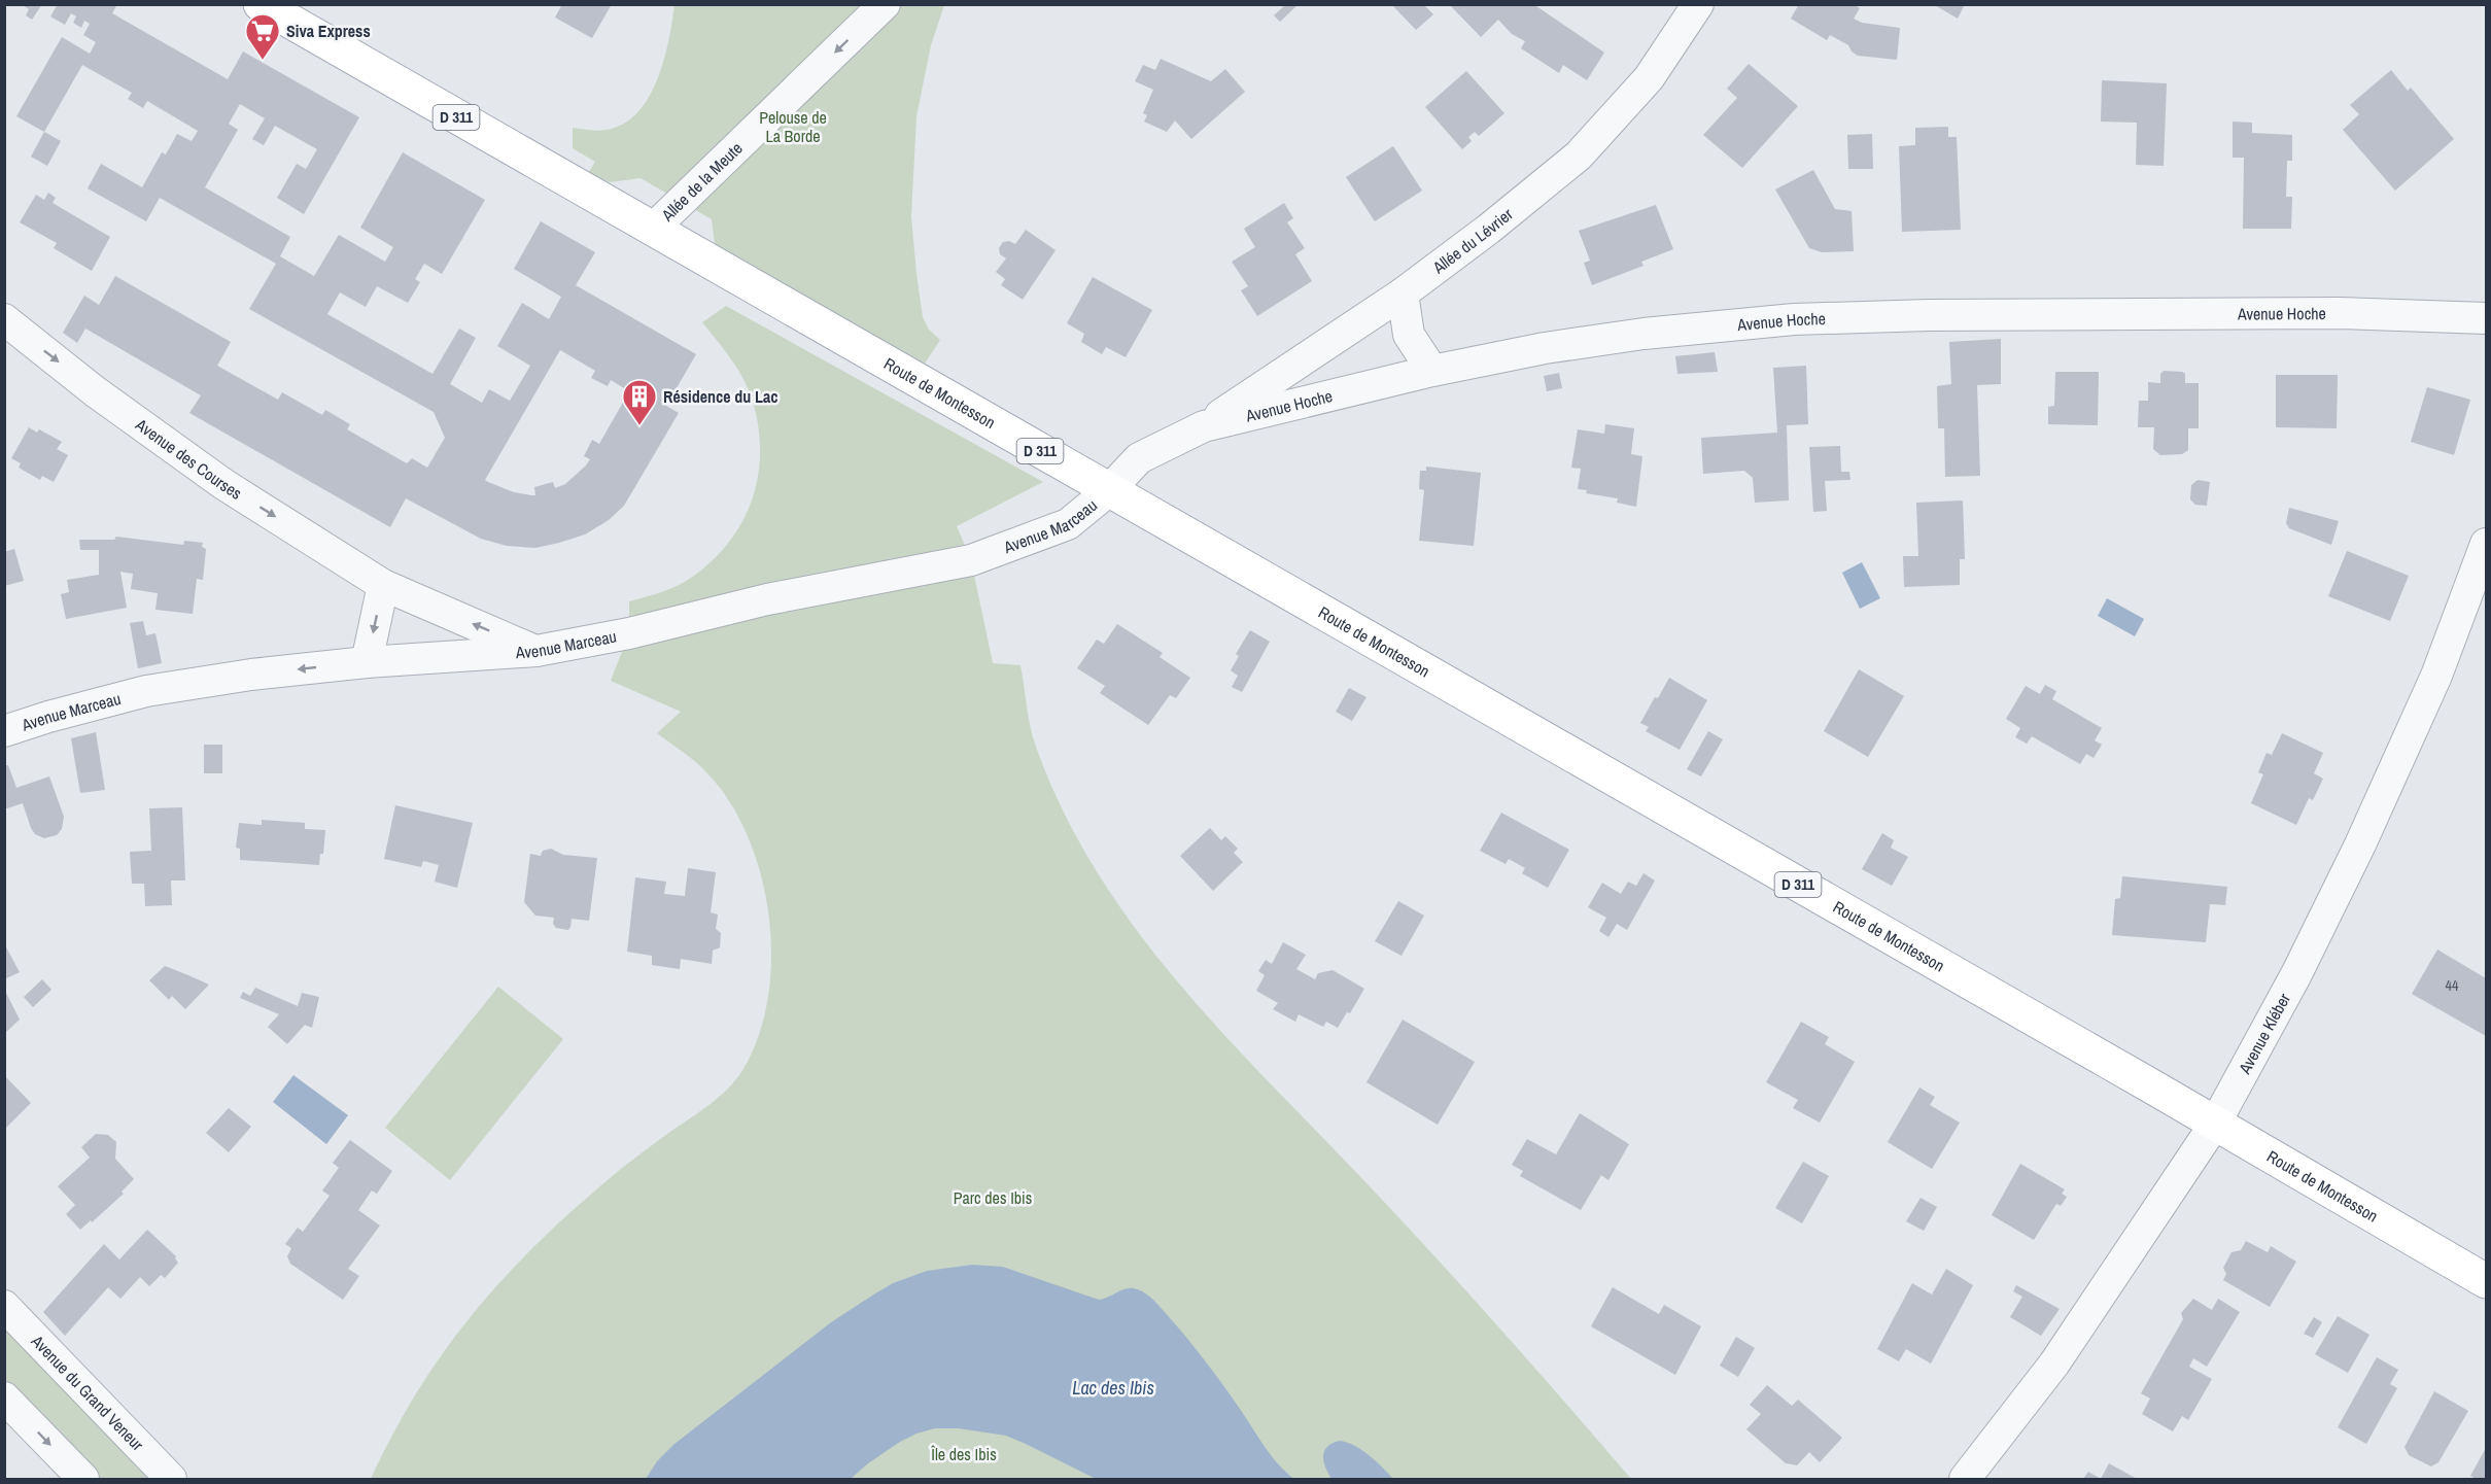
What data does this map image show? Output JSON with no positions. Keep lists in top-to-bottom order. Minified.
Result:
{"streets":{"main road":["D 311","Route de Montesson"],"street":["Allée de la Meute","Allée du Lévrier","Avenue Hoche","Avenue des Courses","Avenue Marceau","Avenue Kléber","Avenue du Grand Veneur"]},"crossings":[["Allée de la Meute","Route de Montesson"],["Allée du Lévrier","Avenue Hoche"],["Avenue Hoche","Route de Montesson"],["Avenue Hoche","Avenue Marceau"],["Route de Montesson","Avenue Marceau"],["Route de Montesson","Avenue Kléber"],["Avenue des Courses","Avenue Marceau"]],"one_way":["Allée de la Meute"],"water":["Lac des Ibis"],"parks":["Pelouse de La Borde","Parc des Ibis","Île des Ibis"],"places":{"supermarket":["Siva Express"],"building":["Résidence du Lac"]},"house_numbers":["44"]}
